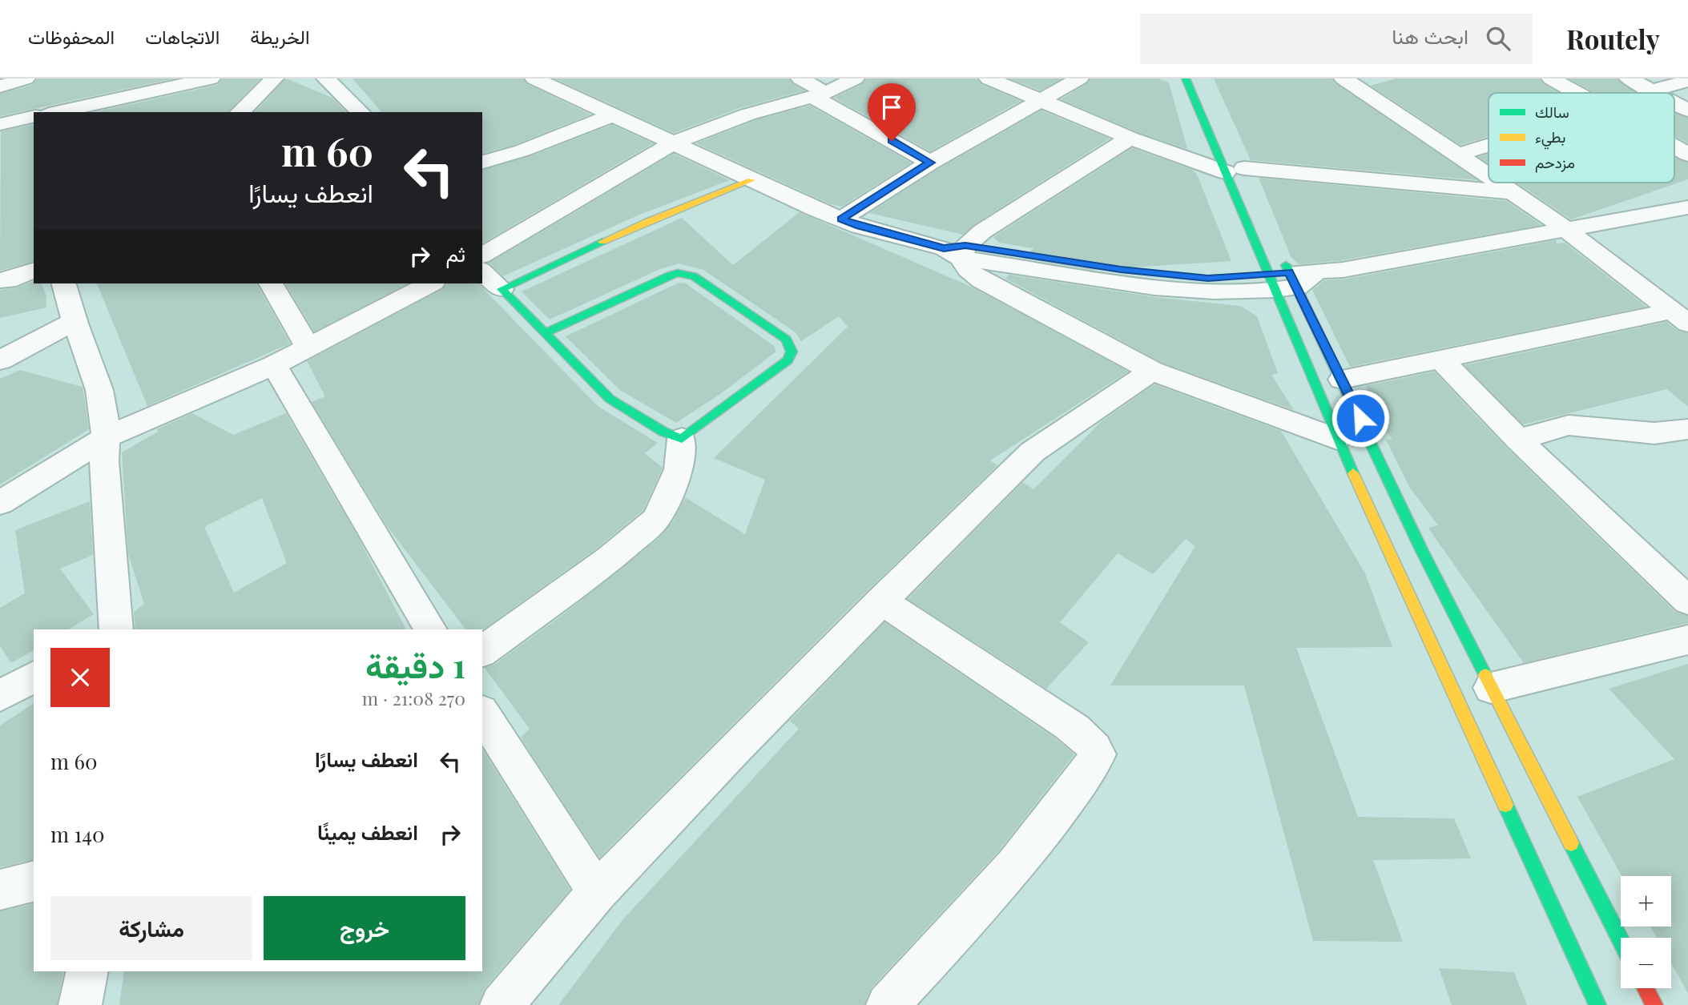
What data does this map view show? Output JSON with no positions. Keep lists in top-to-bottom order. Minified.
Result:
{"legend":["سالك","بطيء","مزدحم"],"page":{"header":"Routely","search":"ابحث هنا","nav":["الخريطة","الاتجاهات","المحفوظات"],"turn":["60 m","انعطف يسارًا"],"then":"ثم","heading":["1 دقيقة","270 m · 21:08"],"list":[{"name":"انعطف يسارًا","value":"60 m"},{"name":"انعطف يمينًا","value":"140 m"}],"map_buttons":["+","−"],"buttons":["خروج","مشاركة"]}}
